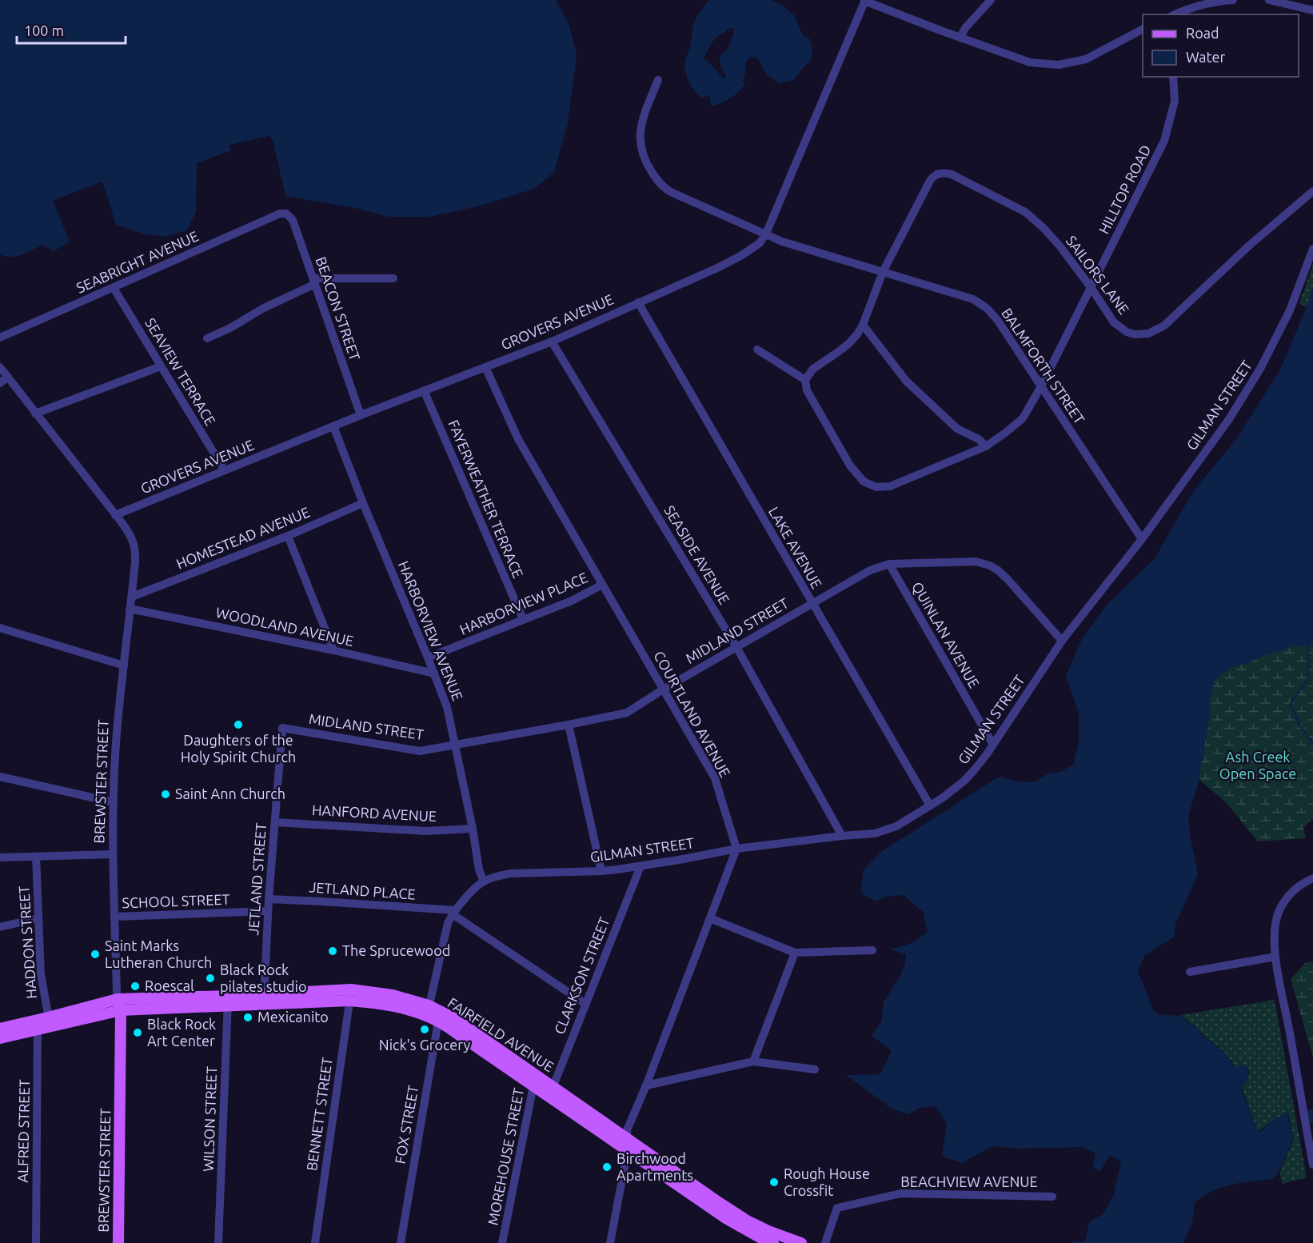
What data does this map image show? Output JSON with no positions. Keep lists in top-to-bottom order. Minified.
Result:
{"streets":{"main road":["BREWSTER STREET","FAIRFIELD AVENUE"],"street":["HILLTOP ROAD","SEABRIGHT AVENUE","SAILORS LANE","BEACON STREET","GROVERS AVENUE","BALMFORTH STREET","SEAVIEW TERRACE","GILMAN STREET","FAYERWEATHER TERRACE","HOMESTEAD AVENUE","LAKE AVENUE","SEASIDE AVENUE","HARBORVIEW PLACE","WOODLAND AVENUE","HARBORVIEW AVENUE","MIDLAND STREET","QUINLAN AVENUE","COURTLAND AVENUE","HANFORD AVENUE","JETLAND STREET","JETLAND PLACE","SCHOOL STREET","HADDON STREET","CLARKSON STREET","BENNETT STREET","WILSON STREET","FOX STREET","ALFRED STREET","MOREHOUSE STREET","BEACHVIEW AVENUE"]},"crossings":[["HILLTOP ROAD","SAILORS LANE"],["HILLTOP ROAD","BALMFORTH STREET"],["SEABRIGHT AVENUE","BEACON STREET"],["SEABRIGHT AVENUE","SEAVIEW TERRACE"],["SAILORS LANE","BALMFORTH STREET"],["BEACON STREET","GROVERS AVENUE"],["GROVERS AVENUE","BALMFORTH STREET"],["GROVERS AVENUE","SEAVIEW TERRACE"],["GROVERS AVENUE","FAYERWEATHER TERRACE"],["GROVERS AVENUE","LAKE AVENUE"],["GROVERS AVENUE","SEASIDE AVENUE"],["GROVERS AVENUE","HARBORVIEW AVENUE"],["GROVERS AVENUE","COURTLAND AVENUE"],["GROVERS AVENUE","BREWSTER STREET"],["BALMFORTH STREET","GILMAN STREET"],["GILMAN STREET","LAKE AVENUE"],["GILMAN STREET","SEASIDE AVENUE"],["GILMAN STREET","HARBORVIEW AVENUE"],["GILMAN STREET","MIDLAND STREET"],["GILMAN STREET","QUINLAN AVENUE"],["GILMAN STREET","COURTLAND AVENUE"],["GILMAN STREET","JETLAND PLACE"],["GILMAN STREET","CLARKSON STREET"],["GILMAN STREET","FAIRFIELD AVENUE"],["GILMAN STREET","FOX STREET"],["FAYERWEATHER TERRACE","HARBORVIEW PLACE"],["HOMESTEAD AVENUE","HARBORVIEW AVENUE"],["HOMESTEAD AVENUE","BREWSTER STREET"],["LAKE AVENUE","MIDLAND STREET"],["SEASIDE AVENUE","MIDLAND STREET"],["HARBORVIEW PLACE","HARBORVIEW AVENUE"],["HARBORVIEW PLACE","COURTLAND AVENUE"],["WOODLAND AVENUE","HARBORVIEW AVENUE"],["WOODLAND AVENUE","BREWSTER STREET"],["HARBORVIEW AVENUE","MIDLAND STREET"],["HARBORVIEW AVENUE","HANFORD AVENUE"],["MIDLAND STREET","QUINLAN AVENUE"],["MIDLAND STREET","COURTLAND AVENUE"],["MIDLAND STREET","JETLAND STREET"],["BREWSTER STREET","SCHOOL STREET"],["BREWSTER STREET","FAIRFIELD AVENUE"],["HANFORD AVENUE","JETLAND STREET"],["JETLAND STREET","JETLAND PLACE"],["JETLAND STREET","SCHOOL STREET"],["JETLAND STREET","FAIRFIELD AVENUE"],["HADDON STREET","FAIRFIELD AVENUE"],["HADDON STREET","ALFRED STREET"],["CLARKSON STREET","FAIRFIELD AVENUE"],["FAIRFIELD AVENUE","BENNETT STREET"],["FAIRFIELD AVENUE","WILSON STREET"],["FAIRFIELD AVENUE","FOX STREET"],["FAIRFIELD AVENUE","ALFRED STREET"],["FAIRFIELD AVENUE","MOREHOUSE STREET"]],"parks":["Ash Creek Open Space"],"places":["Daughters of the Holy Spirit Church","Saint Ann Church","The Sprucewood","Saint Marks Lutheran Church","Black Rock pilates studio","Roescal","Mexicanito","Nick's Grocery","Black Rock Art Center","Birchwood Apartments","Rough House Crossfit"],"legend":["Road","Water"],"scale_bar":"100 m"}
